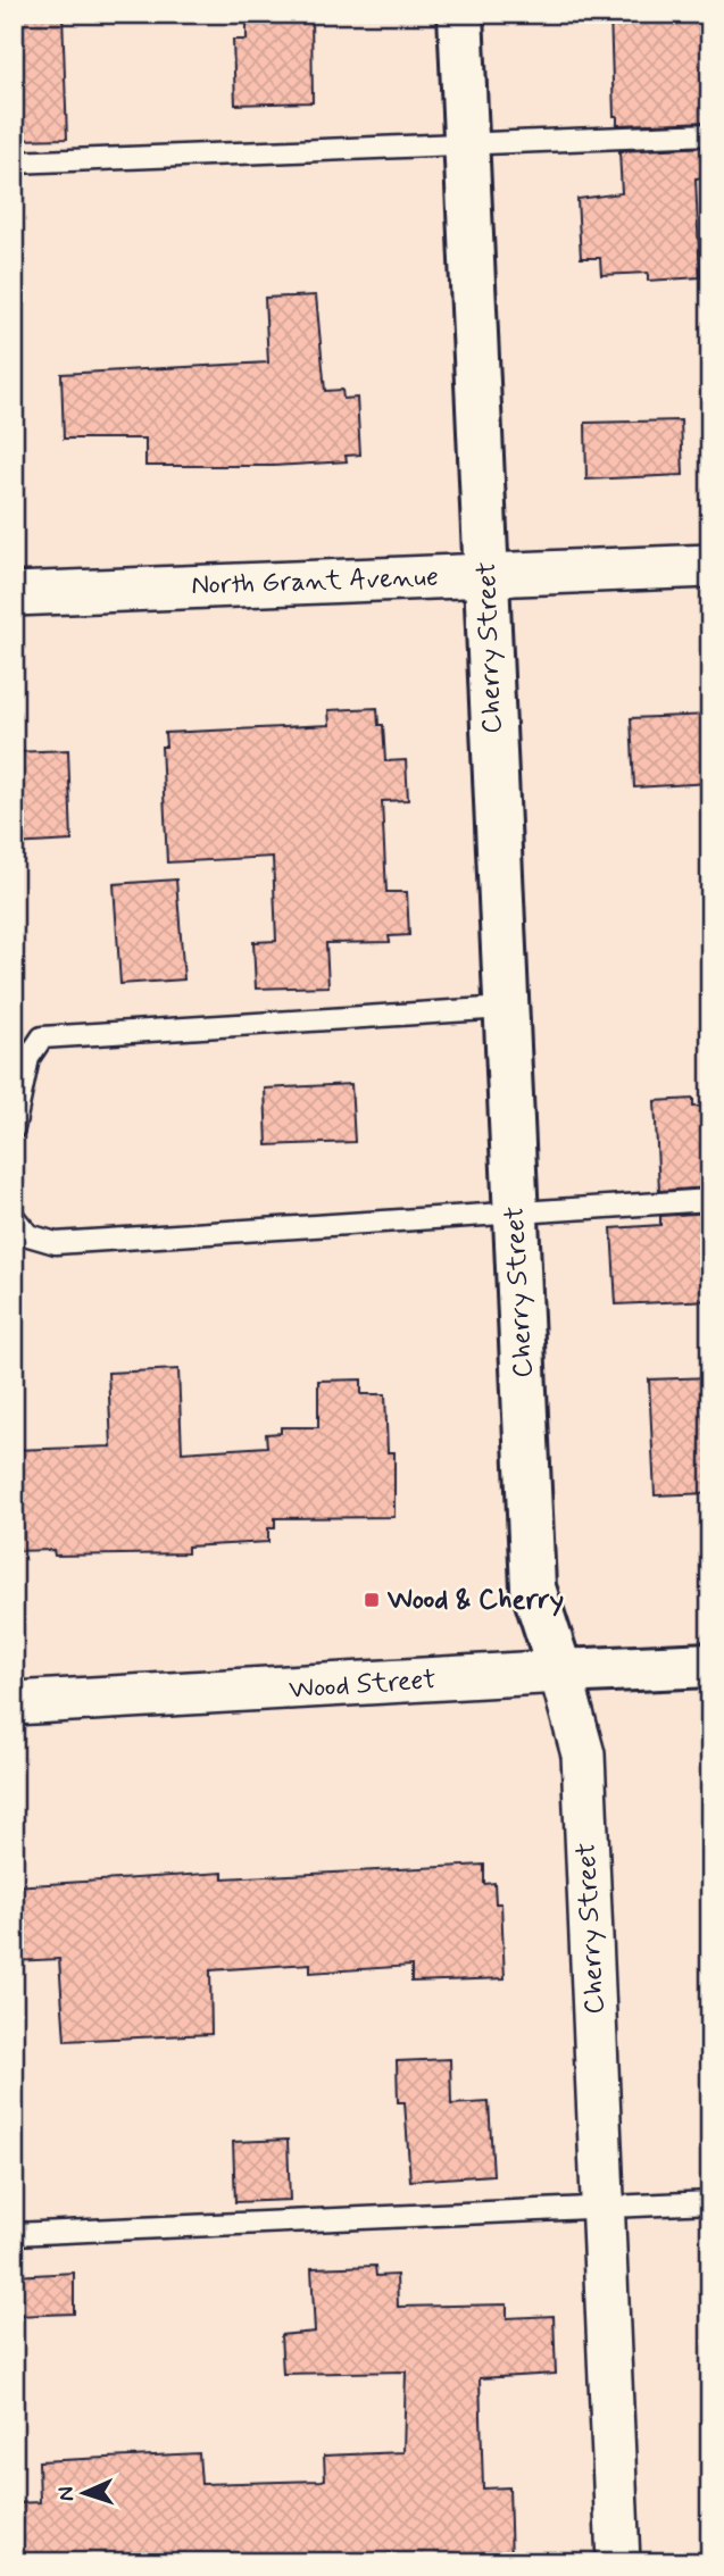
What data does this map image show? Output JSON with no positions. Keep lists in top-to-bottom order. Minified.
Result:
{"streets":{"street":["North Grant Avenue","Cherry Street","Wood Street"]},"crossings":[["North Grant Avenue","Cherry Street"],["Cherry Street","Wood Street"]],"places":{"transit":["Wood & Cherry"]},"north":"left"}
